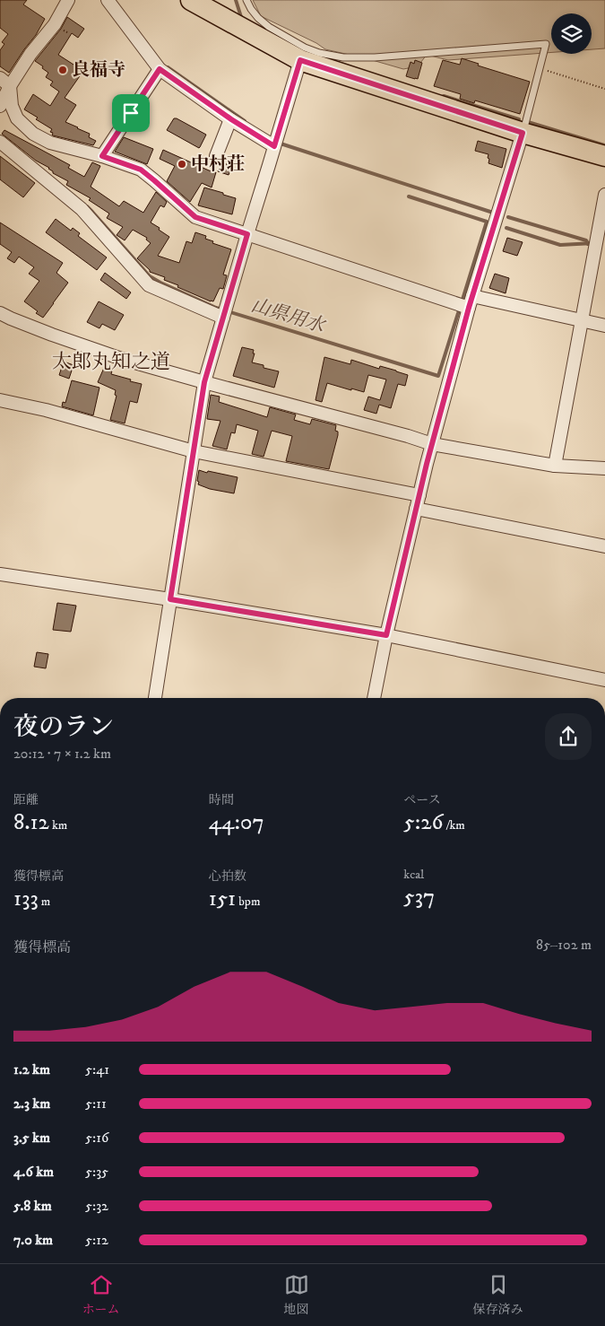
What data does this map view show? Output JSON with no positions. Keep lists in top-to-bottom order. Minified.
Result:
{"districts":["太郎丸知之道"],"water":["山県用水"],"places":["良福寺","中村荘"],"page":{"heading":["夜のラン","20:12 · 7 × 1.2 km"],"stats":[["距離","8.12 km"],["時間","44:07"],["ペース","5:26 /km"],["獲得標高","133 m"],["心拍数","151 bpm"],["kcal","537"]],"chart":["獲得標高","85–102 m"],"list":[{"name":"1.2 km","note":"5:41"},{"name":"2.3 km","note":"5:11"},{"name":"3.5 km","note":"5:16"},{"name":"4.6 km","note":"5:35"},{"name":"5.8 km","note":"5:32"},{"name":"7.0 km","note":"5:12"}],"tabs":["ホーム","地図","保存済み"]}}
